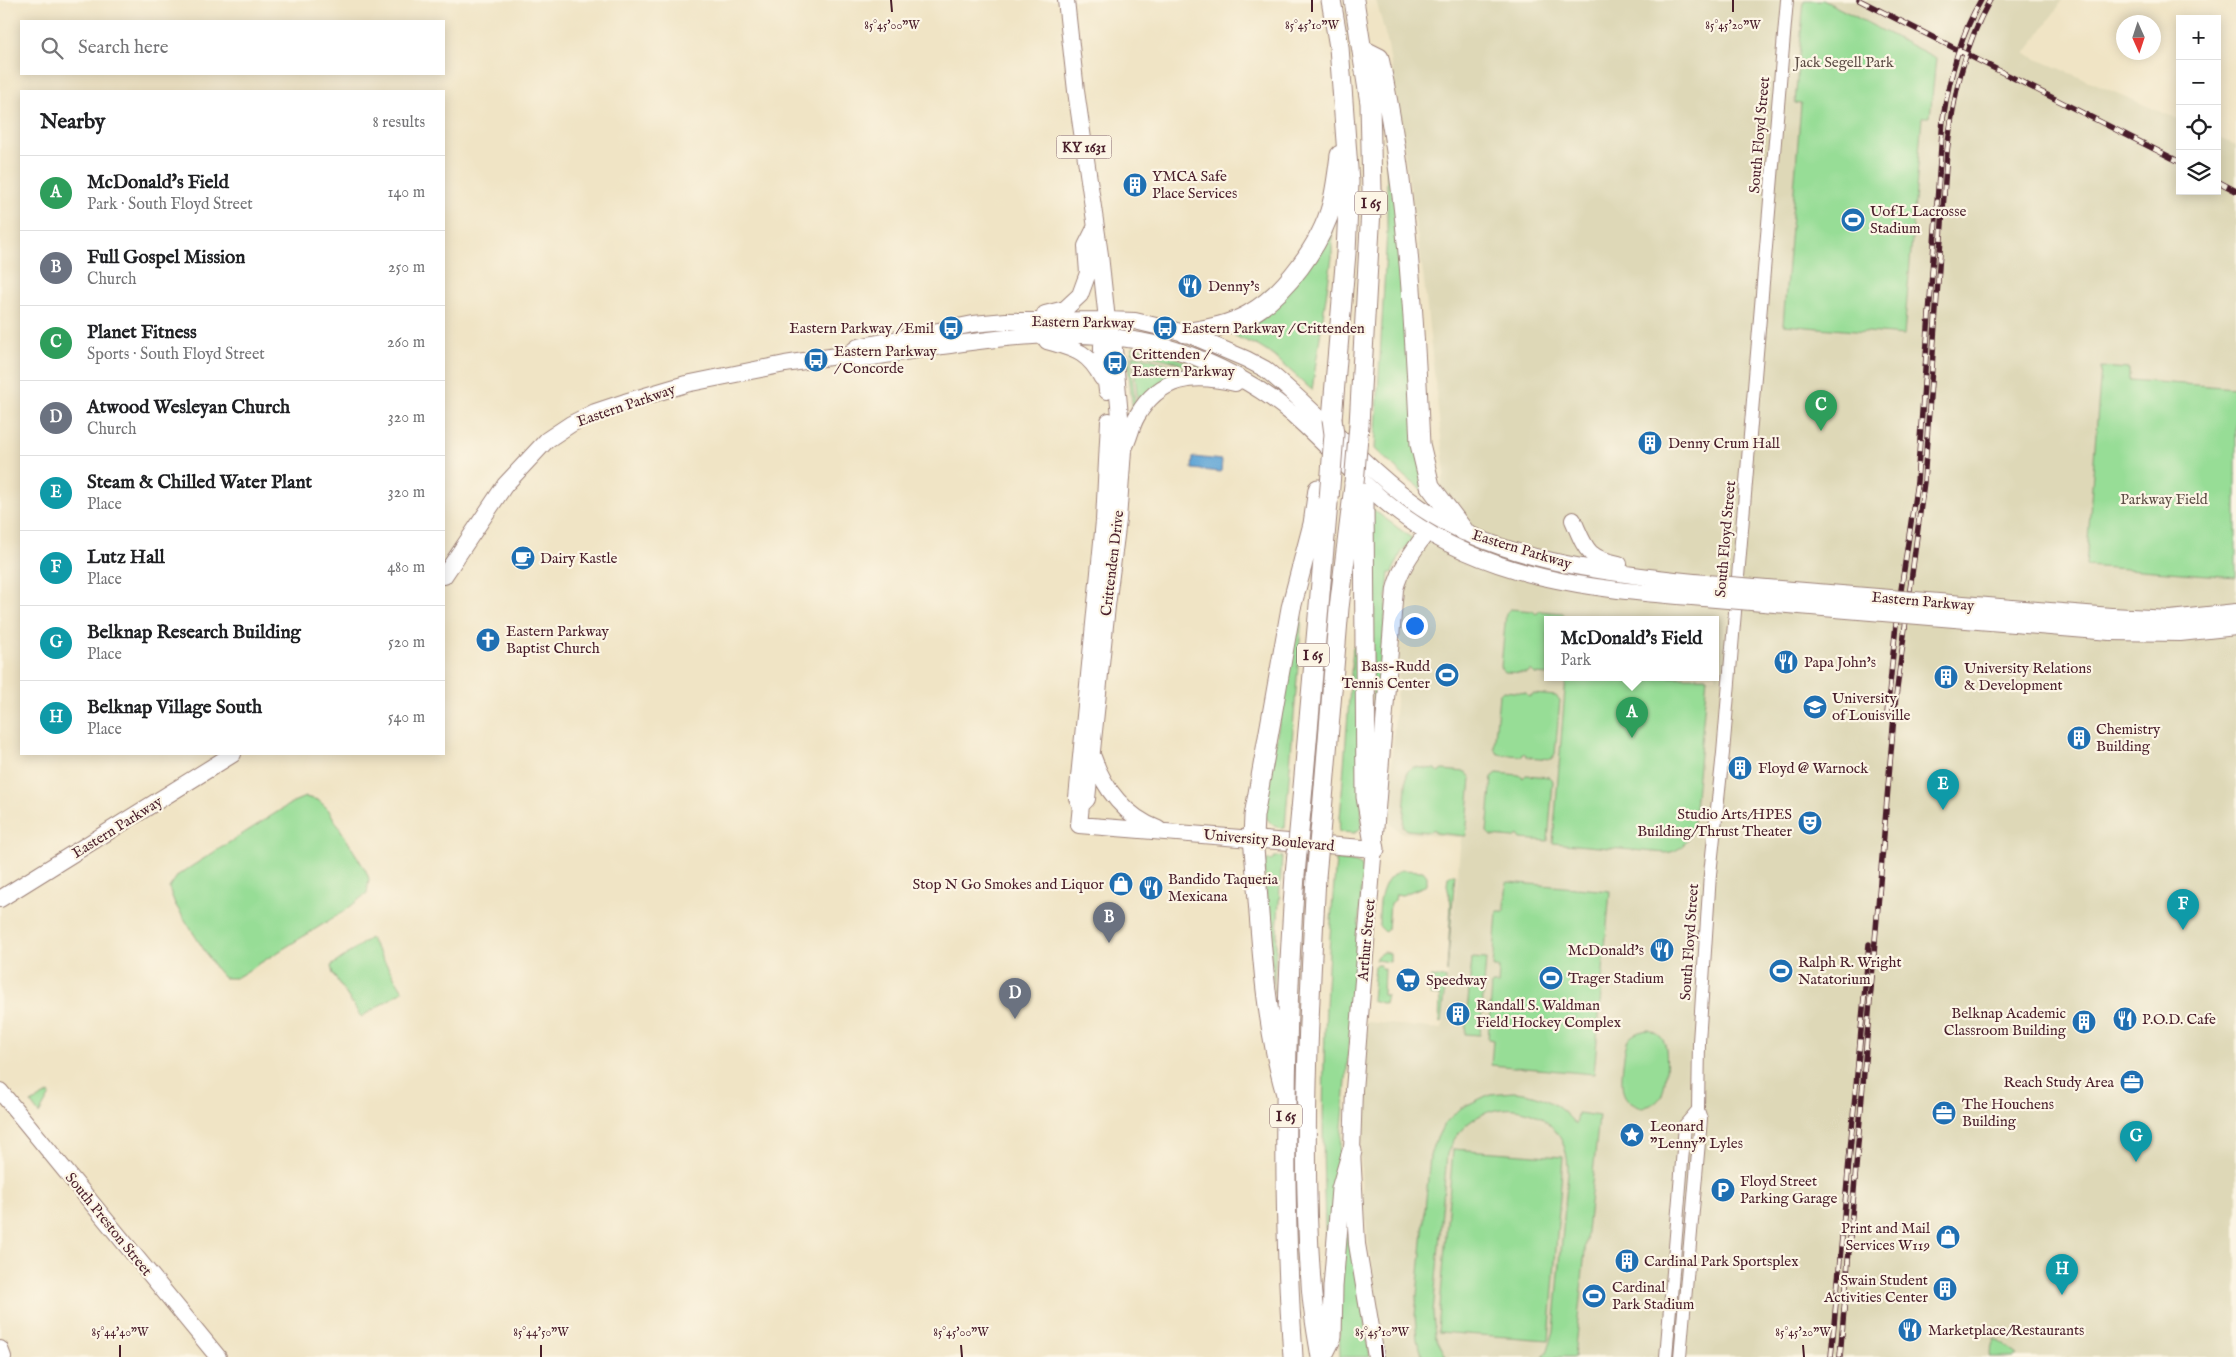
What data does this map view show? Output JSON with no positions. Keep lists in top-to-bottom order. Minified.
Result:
{"streets":{"highway":["I 65"],"main road":["KY 1631","Eastern Parkway","Crittenden Drive","University Boulevard","Arthur Street","South Preston Street"],"street":["South Floyd Street"]},"crossings":[["Eastern Parkway","Crittenden Drive"],["Eastern Parkway","Arthur Street"],["Crittenden Drive","University Boulevard"],["University Boulevard","Arthur Street"]],"parks":["Jack Segell Park","Parkway Field"],"places":{"building":["YMCA Safe Place Services","Denny Crum Hall","University Relations & Development","Chemistry Building","Floyd @ Warnock","Randall S. Waldman Field Hockey Complex","Belknap Academic Classroom Building","Cardinal Park Sportsplex","Swain Student Activities Center"],"sports":["UofL Lacrosse Stadium","Bass-Rudd Tennis Center","Ralph R. Wright Natatorium","Trager Stadium","Cardinal Park Stadium"],"restaurant":["Denny's","Papa John's","Bandido Taqueria Mexicana","McDonald's","P.O.D. Cafe","Marketplace/Restaurants"],"bus stop":["Eastern Parkway / Emil","Eastern Parkway / Crittenden","Eastern Parkway / Concorde","Crittenden / Eastern Parkway"],"cafe":["Dairy Kastle"],"church":["Eastern Parkway Baptist Church"],"school or university":["University of Louisville"],"theatre":["Studio Arts/HPES Building/Thrust Theater"],"shop":["Stop N Go Smokes and Liquor","Print and Mail Services W119"],"supermarket":["Speedway"],"office":["Reach Study Area","The Houchens Building"],"place":["Leonard \"Lenny\" Lyles"],"parking":["Floyd Street Parking Garage"]},"north":"bottom","page":{"map_buttons":["+","−"],"search":"Search here","heading":["Nearby","8 results"],"list":[{"mark":"A","name":"McDonald's Field","note":"Park · South Floyd Street","value":"140 m"},{"mark":"B","name":"Full Gospel Mission","note":"Church","value":"250 m"},{"mark":"C","name":"Planet Fitness","note":"Sports · South Floyd Street","value":"260 m"},{"mark":"D","name":"Atwood Wesleyan Church","note":"Church","value":"320 m"},{"mark":"E","name":"Steam & Chilled Water Plant","note":"Place","value":"320 m"},{"mark":"F","name":"Lutz Hall","note":"Place","value":"480 m"},{"mark":"G","name":"Belknap Research Building","note":"Place","value":"520 m"},{"mark":"H","name":"Belknap Village South","note":"Place","value":"540 m"}],"pins":["C","A","E","F","B","D","G","H"],"popup":["McDonald's Field","Park"]},"coordinates":["85°45'00\"W","85°45'10\"W","85°45'20\"W","85°44'40\"W","85°44'50\"W"]}
